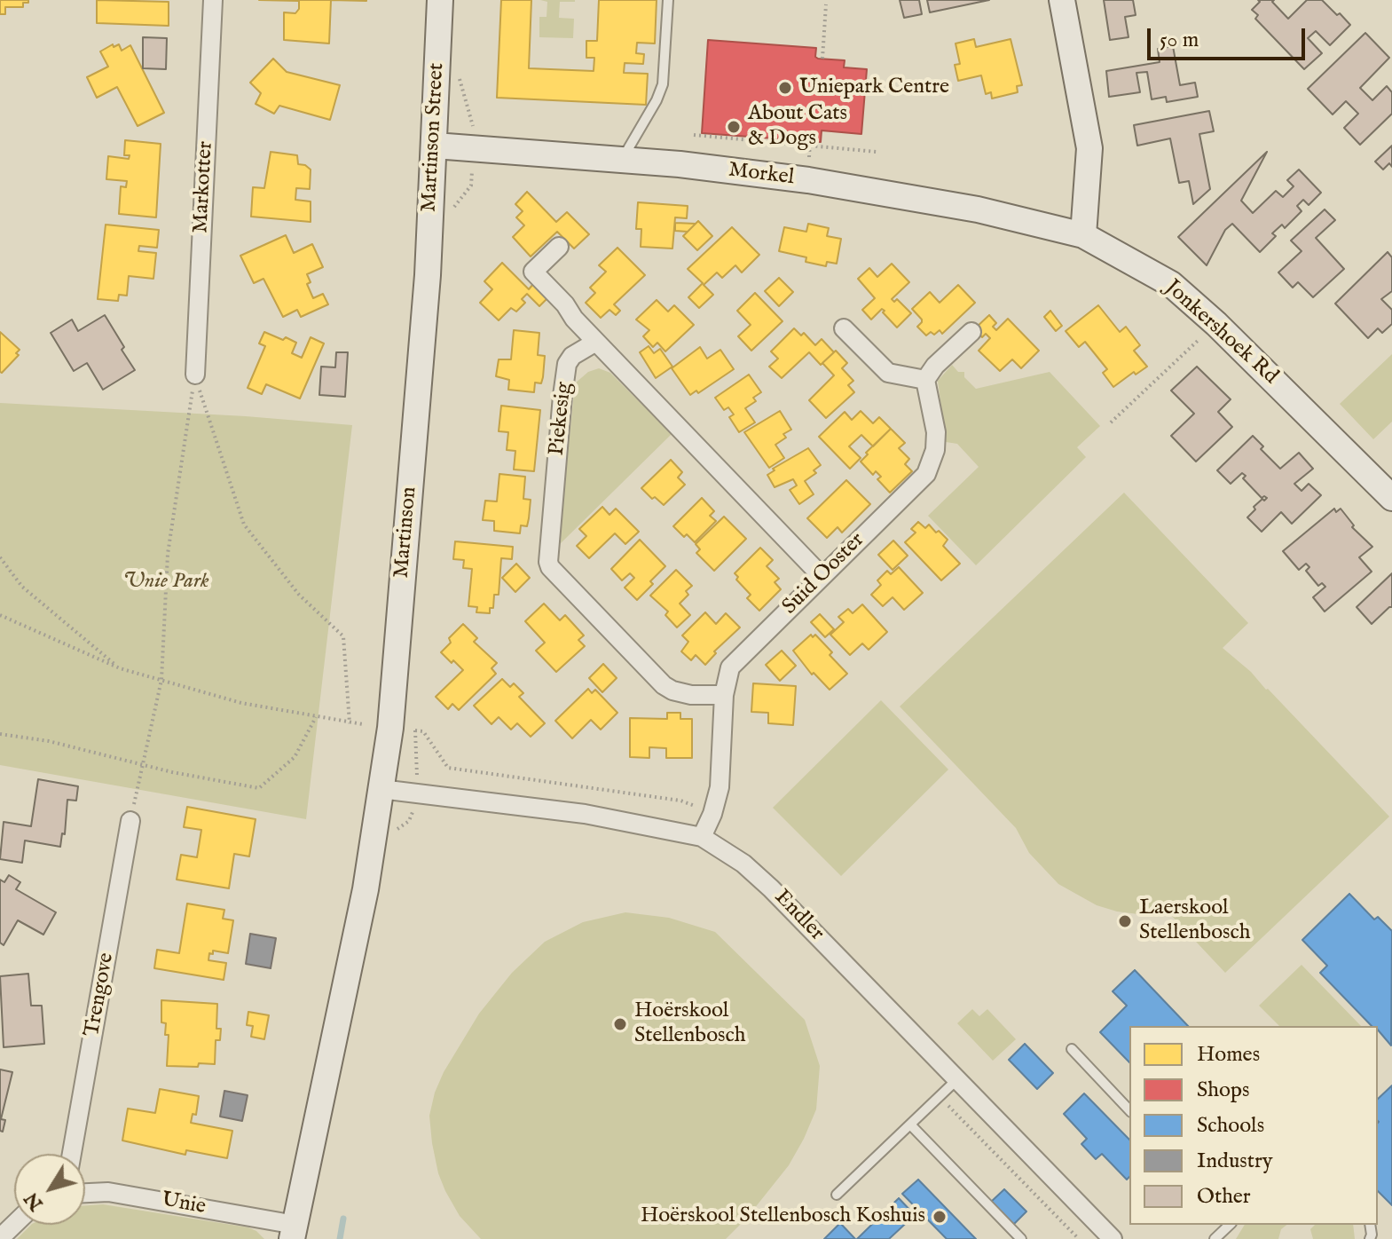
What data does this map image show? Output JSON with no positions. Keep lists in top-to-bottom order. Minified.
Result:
{"streets":{"street":["Martinson Street","Morkel","Markotter","Jonkershoek Rd","Piekesig","Martinson","Suid Ooster","Endler","Trengove","Unie"]},"crossings":[["Martinson Street","Morkel"],["Martinson Street","Martinson"],["Morkel","Jonkershoek Rd"],["Piekesig","Suid Ooster"],["Martinson","Endler"],["Suid Ooster","Endler"]],"parks":["Unie Park"],"places":["Uniepark Centre","About Cats & Dogs","Laerskool Stellenbosch","Hoërskool Stellenbosch","Hoërskool Stellenbosch Koshuis"],"legend":["Homes","Shops","Schools","Industry","Other"],"scale_bar":"50 m","north":"bottom left"}
